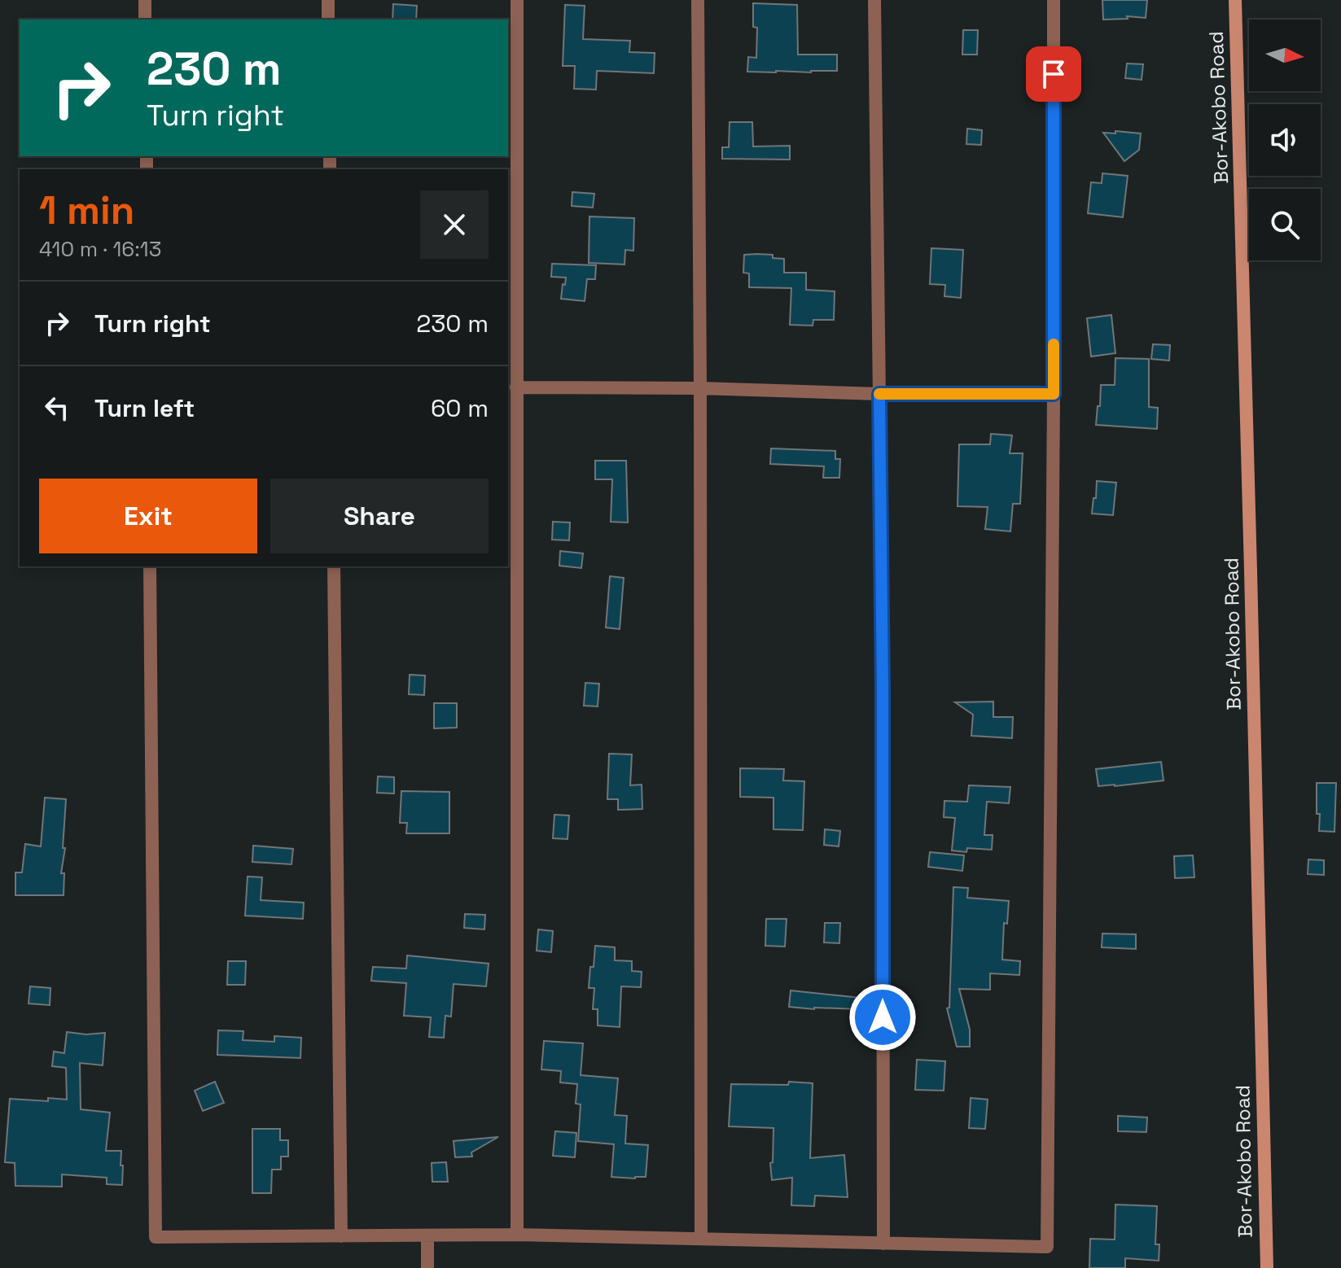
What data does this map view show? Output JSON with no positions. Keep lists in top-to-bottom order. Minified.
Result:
{"streets":{"street":["Bor-Akobo Road"]},"north":"right","page":{"turn":["230 m","Turn right"],"heading":["1 min","410 m · 16:13"],"list":[{"name":"Turn right","value":"230 m"},{"name":"Turn left","value":"60 m"}],"buttons":["Exit","Share"]}}
